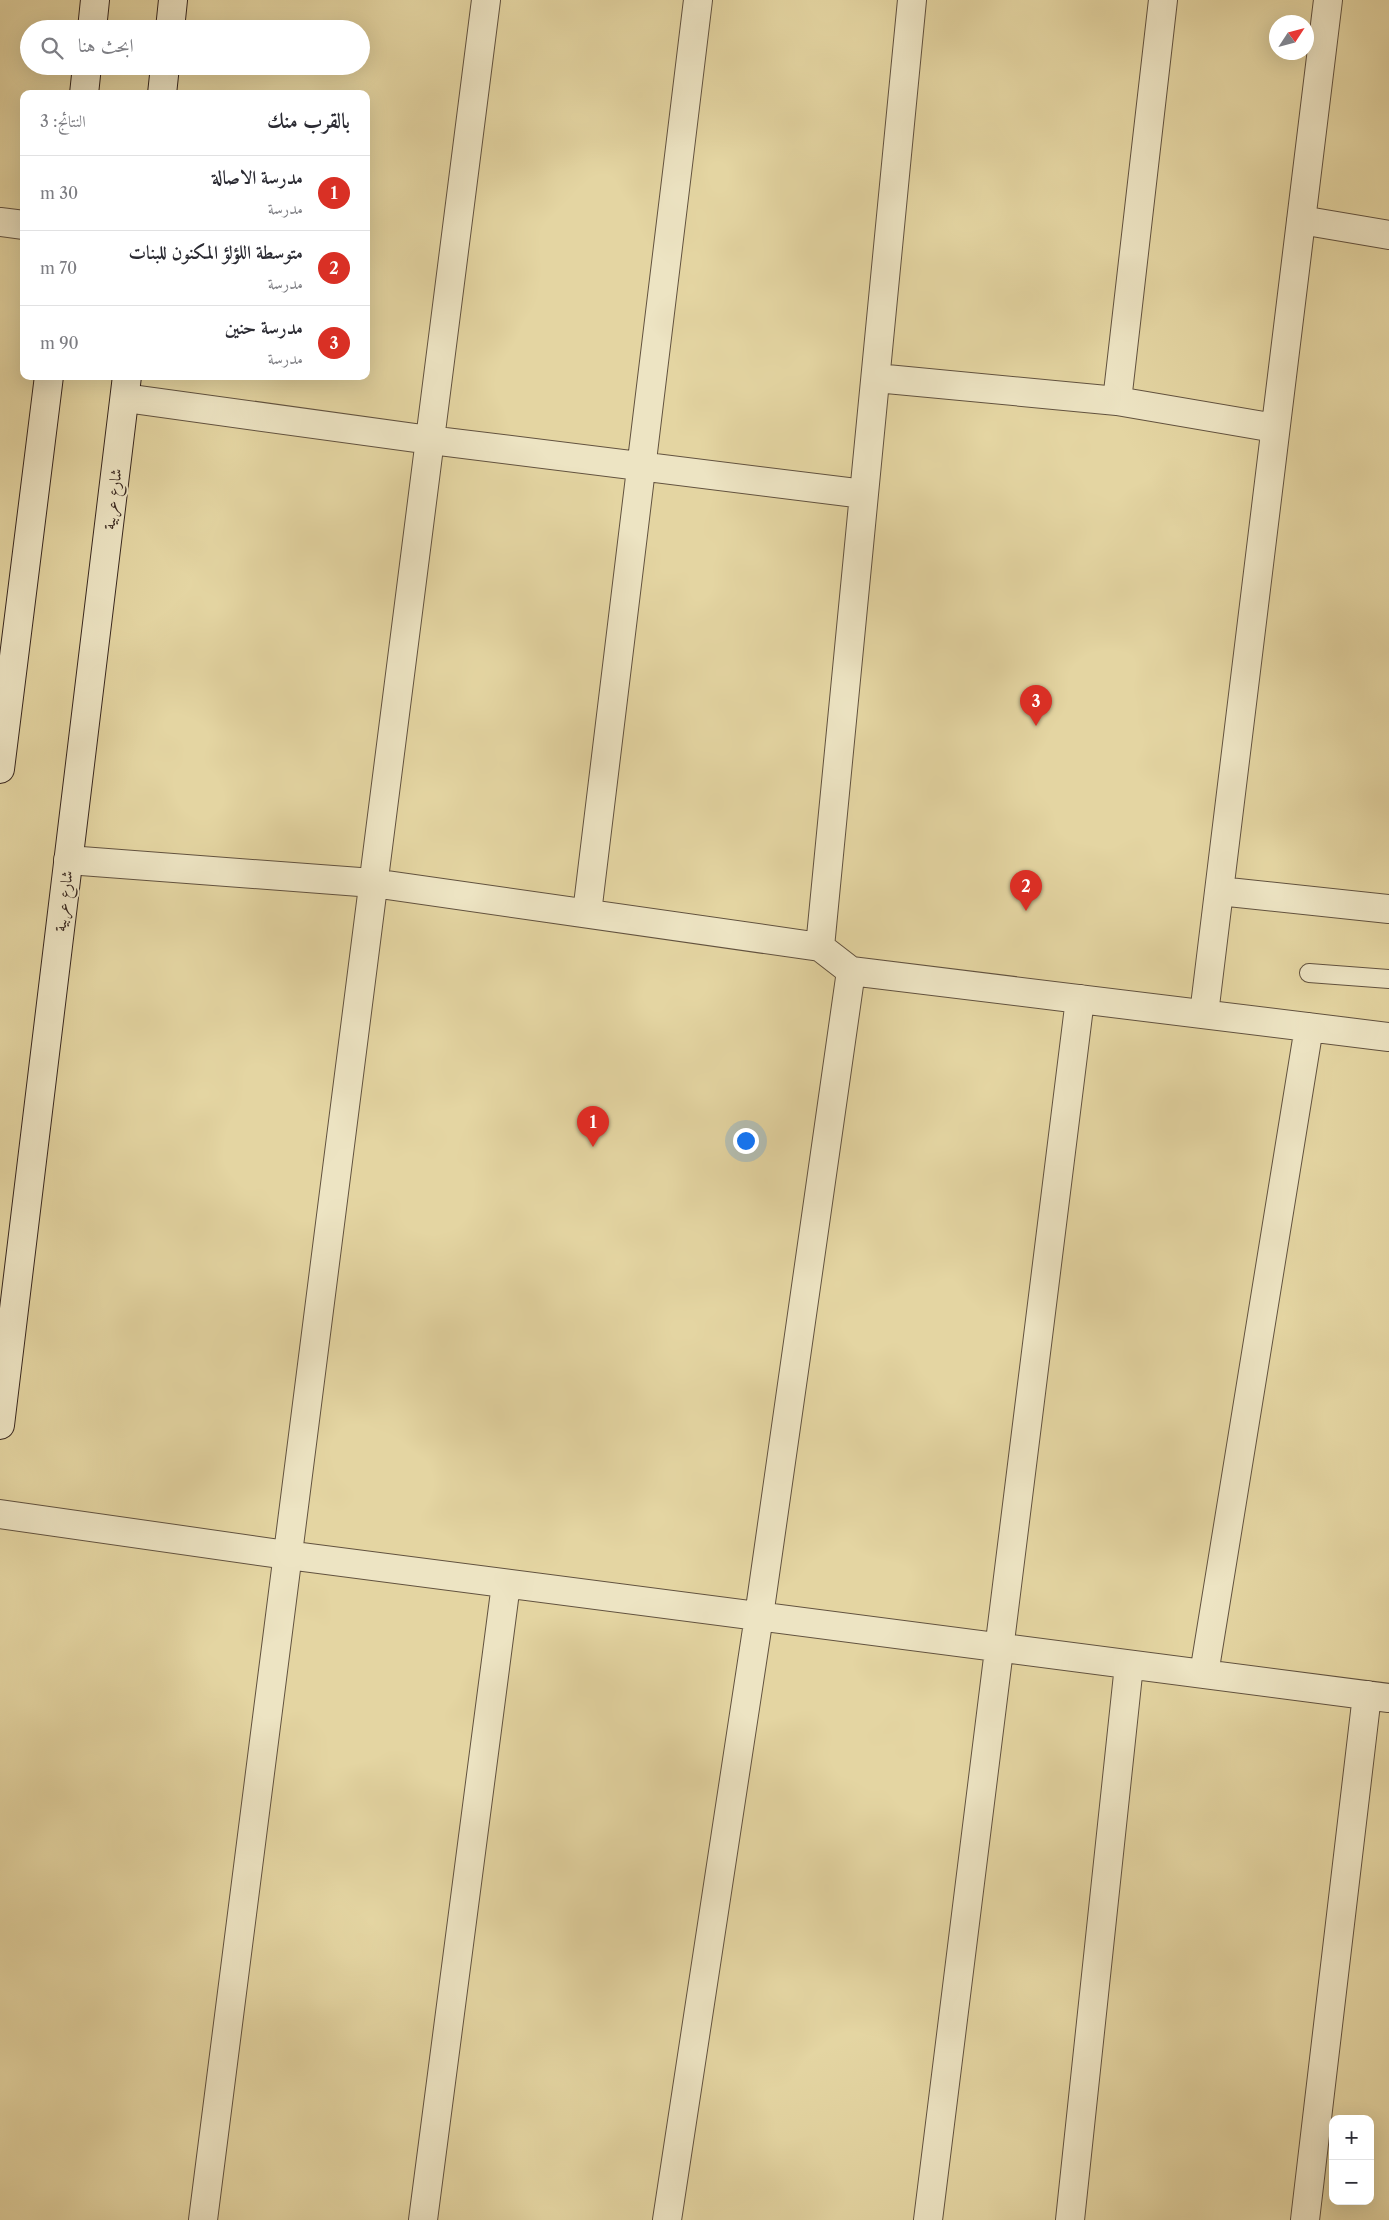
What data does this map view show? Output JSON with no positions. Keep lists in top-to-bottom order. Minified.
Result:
{"streets":{"street":["شارع عربية"]},"north":"top right","page":{"search":"ابحث هنا","heading":["بالقرب منك","النتائج: 3"],"list":[{"mark":"1","name":"مدرسة الاصالة","note":"مدرسة","value":"30 m"},{"mark":"2","name":"متوسطة اللؤلؤ المكنون للبنات","note":"مدرسة","value":"70 m"},{"mark":"3","name":"مدرسة حنين","note":"مدرسة","value":"90 m"}],"pins":["3","2","1"],"map_buttons":["+","−"]}}
